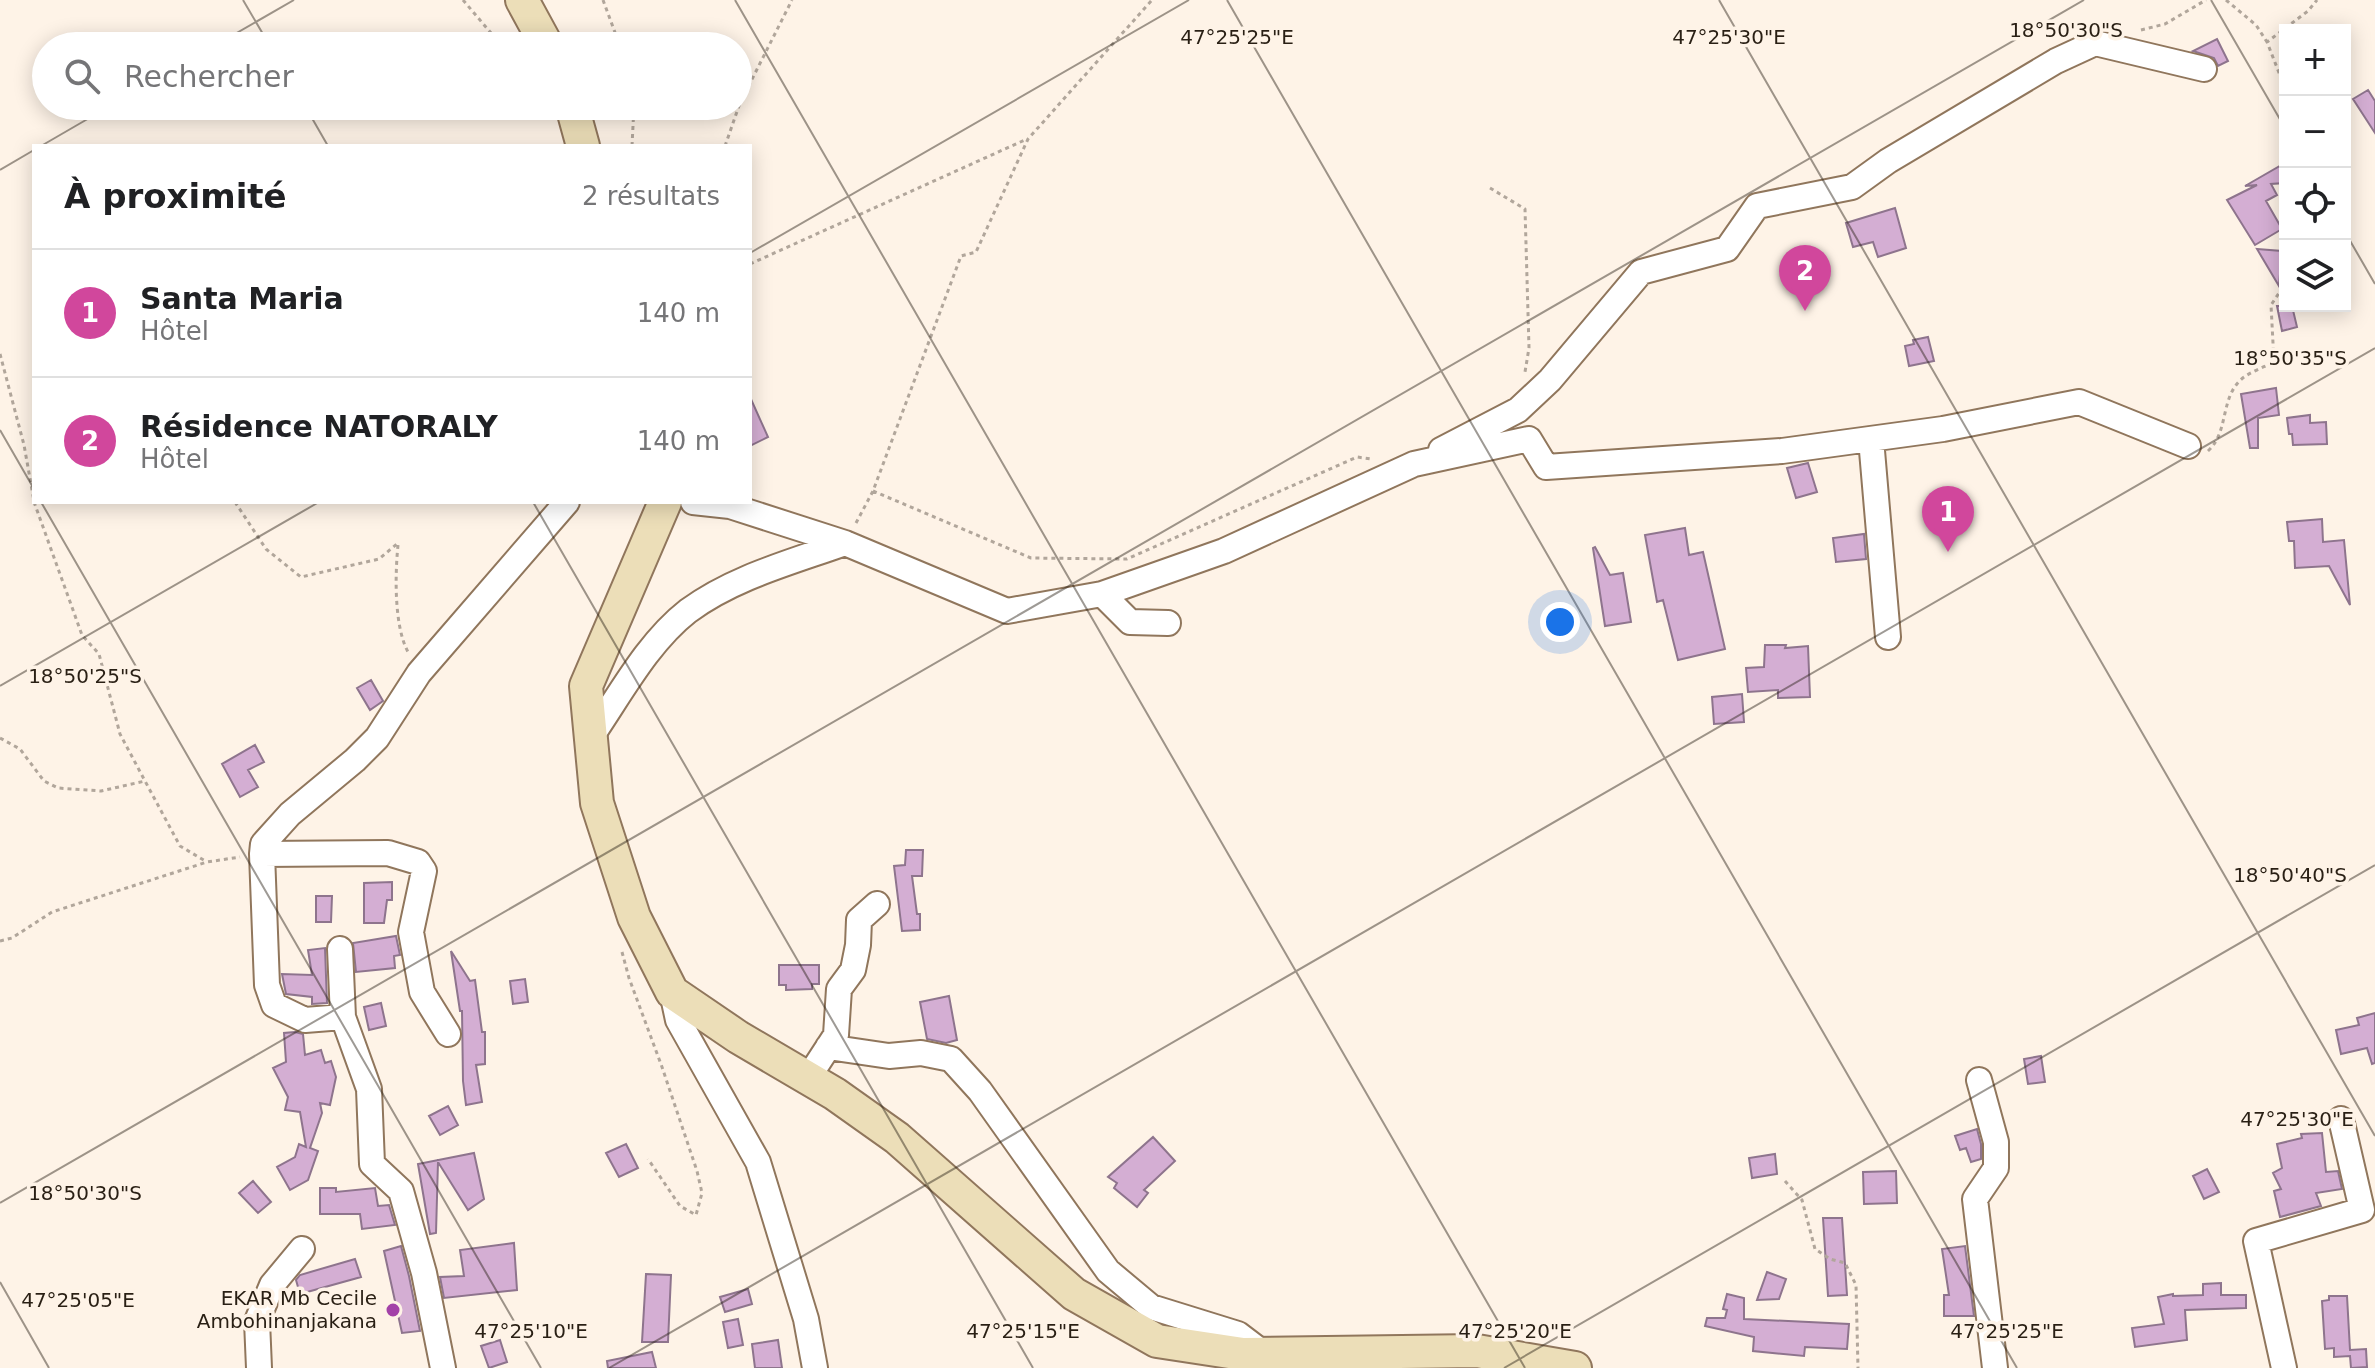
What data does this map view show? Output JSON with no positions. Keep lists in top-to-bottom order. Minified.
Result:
{"places":["EKAR Mb Cecile Ambohinanjakana"],"page":{"map_buttons":["+","−"],"search":"Rechercher","heading":["À proximité","2 résultats"],"pins":["2","1"],"list":[{"mark":"1","name":"Santa Maria","note":"Hôtel","value":"140 m"},{"mark":"2","name":"Résidence NATORALY","note":"Hôtel","value":"140 m"}]},"coordinates":["18°50'30\"S","47°25'25\"E","47°25'30\"E","18°50'35\"S","18°50'25\"S","18°50'40\"S","47°25'05\"E","47°25'10\"E","47°25'15\"E","47°25'20\"E"]}
